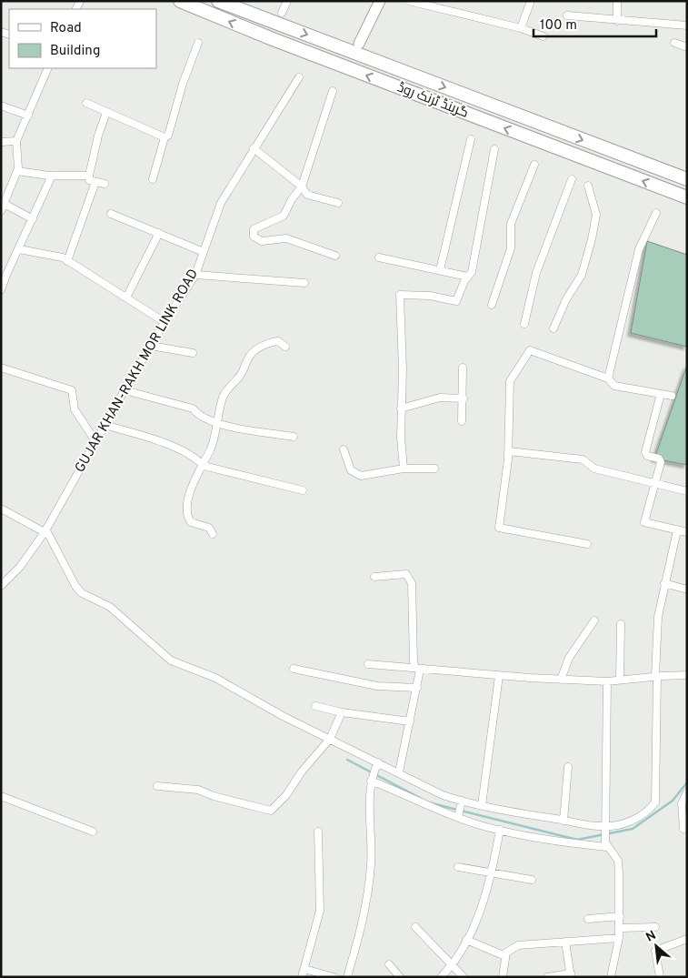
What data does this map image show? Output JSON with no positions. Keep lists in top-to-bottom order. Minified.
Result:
{"streets":{"highway":["گرینڈ ٹرنک روڈ"],"street":["GUJAR KHAN-RAKH MOR LINK ROAD"]},"legend":["Road","Building"],"scale_bar":"100 m","north":"top left"}
